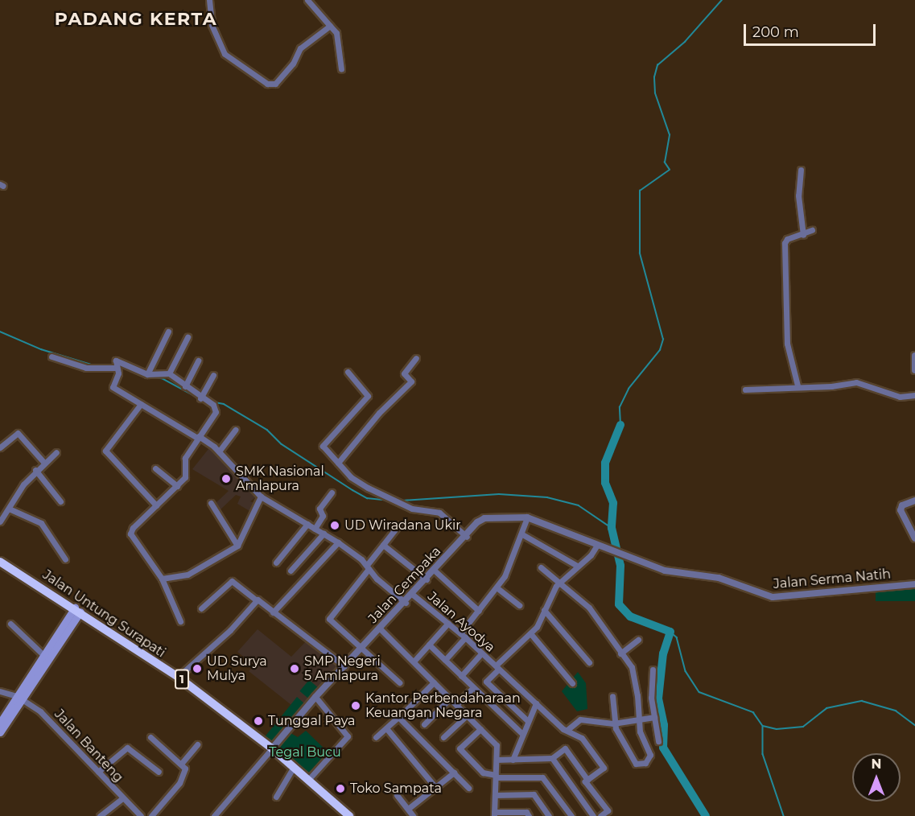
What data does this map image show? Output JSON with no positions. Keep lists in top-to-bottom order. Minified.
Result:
{"streets":{"highway":["Jalan Untung Surapati","1"],"street":["Jalan Serma Natih","Jalan Cempaka","Jalan Ayodya","Jalan Banteng"]},"crossings":[["Jalan Serma Natih","Jalan Cempaka"],["Jalan Cempaka","Jalan Untung Surapati"],["Jalan Cempaka","Jalan Ayodya"]],"districts":["PADANG KERTA"],"parks":["Tegal Bucu"],"places":["SMK Nasional Amlapura","UD Wiradana Ukir","UD Surya Mulya","SMP Negeri 5 Amlapura","Kantor Perbendaharaan Keuangan Negara","Tunggal Paya","Toko Sampata"],"scale_bar":"200 m","north":"top"}
